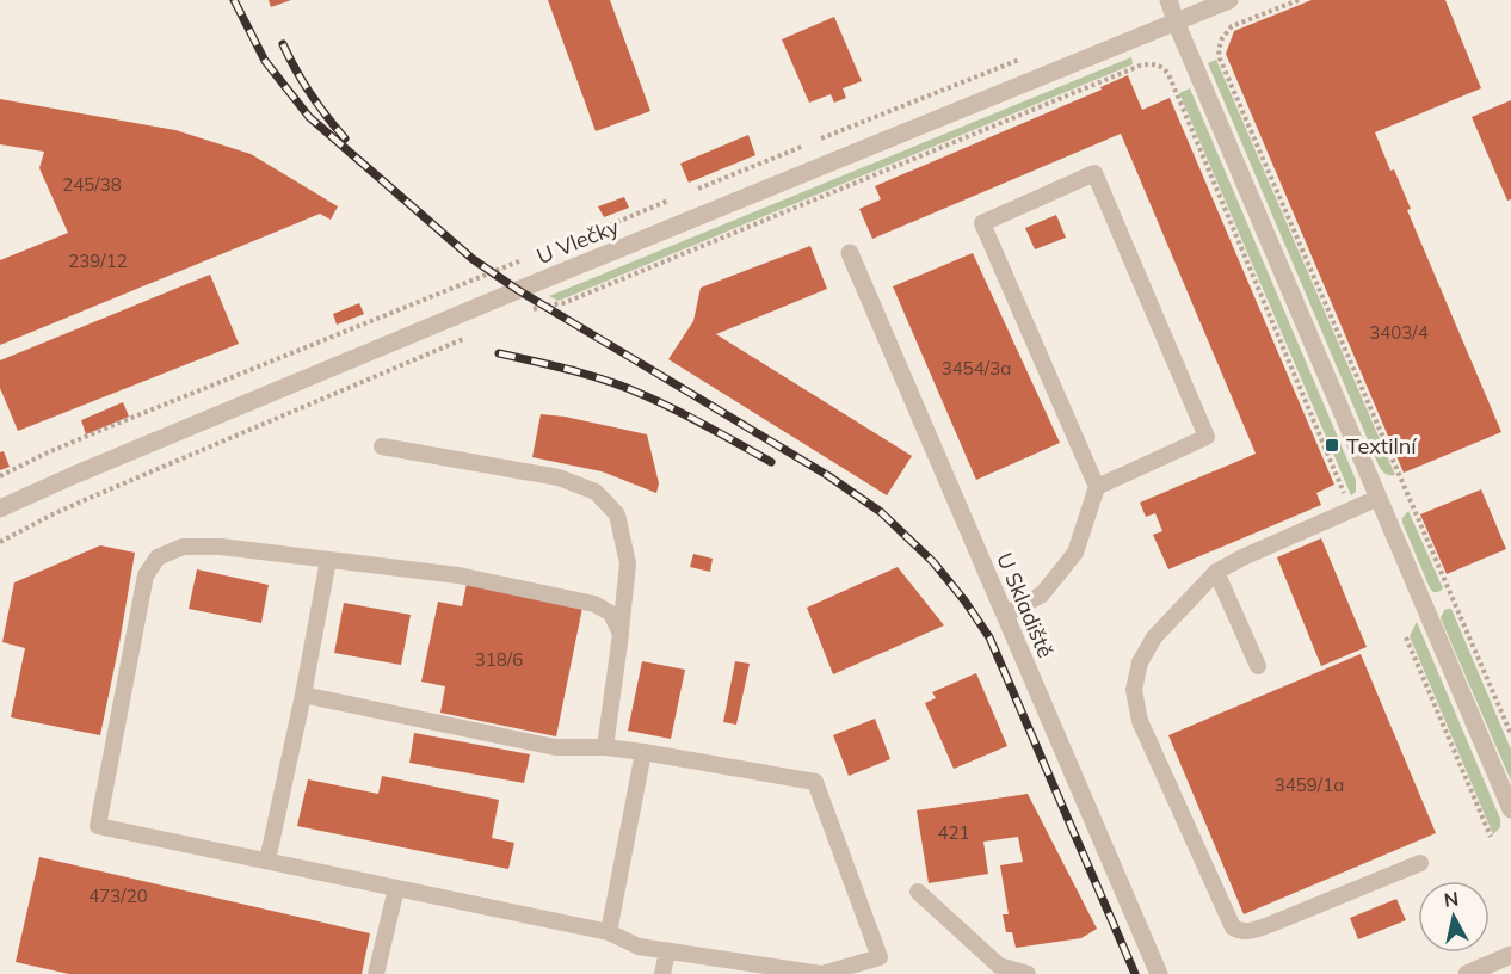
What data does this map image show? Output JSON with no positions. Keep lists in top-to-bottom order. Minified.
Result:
{"streets":{"street":["U Vlečky","U Skladiště"]},"places":{"transit":["Textilní"]},"house_numbers":["245/38","239/12","3403/4","3454/3a","318/6","3459/1a","421","473/20"],"north":"top"}
